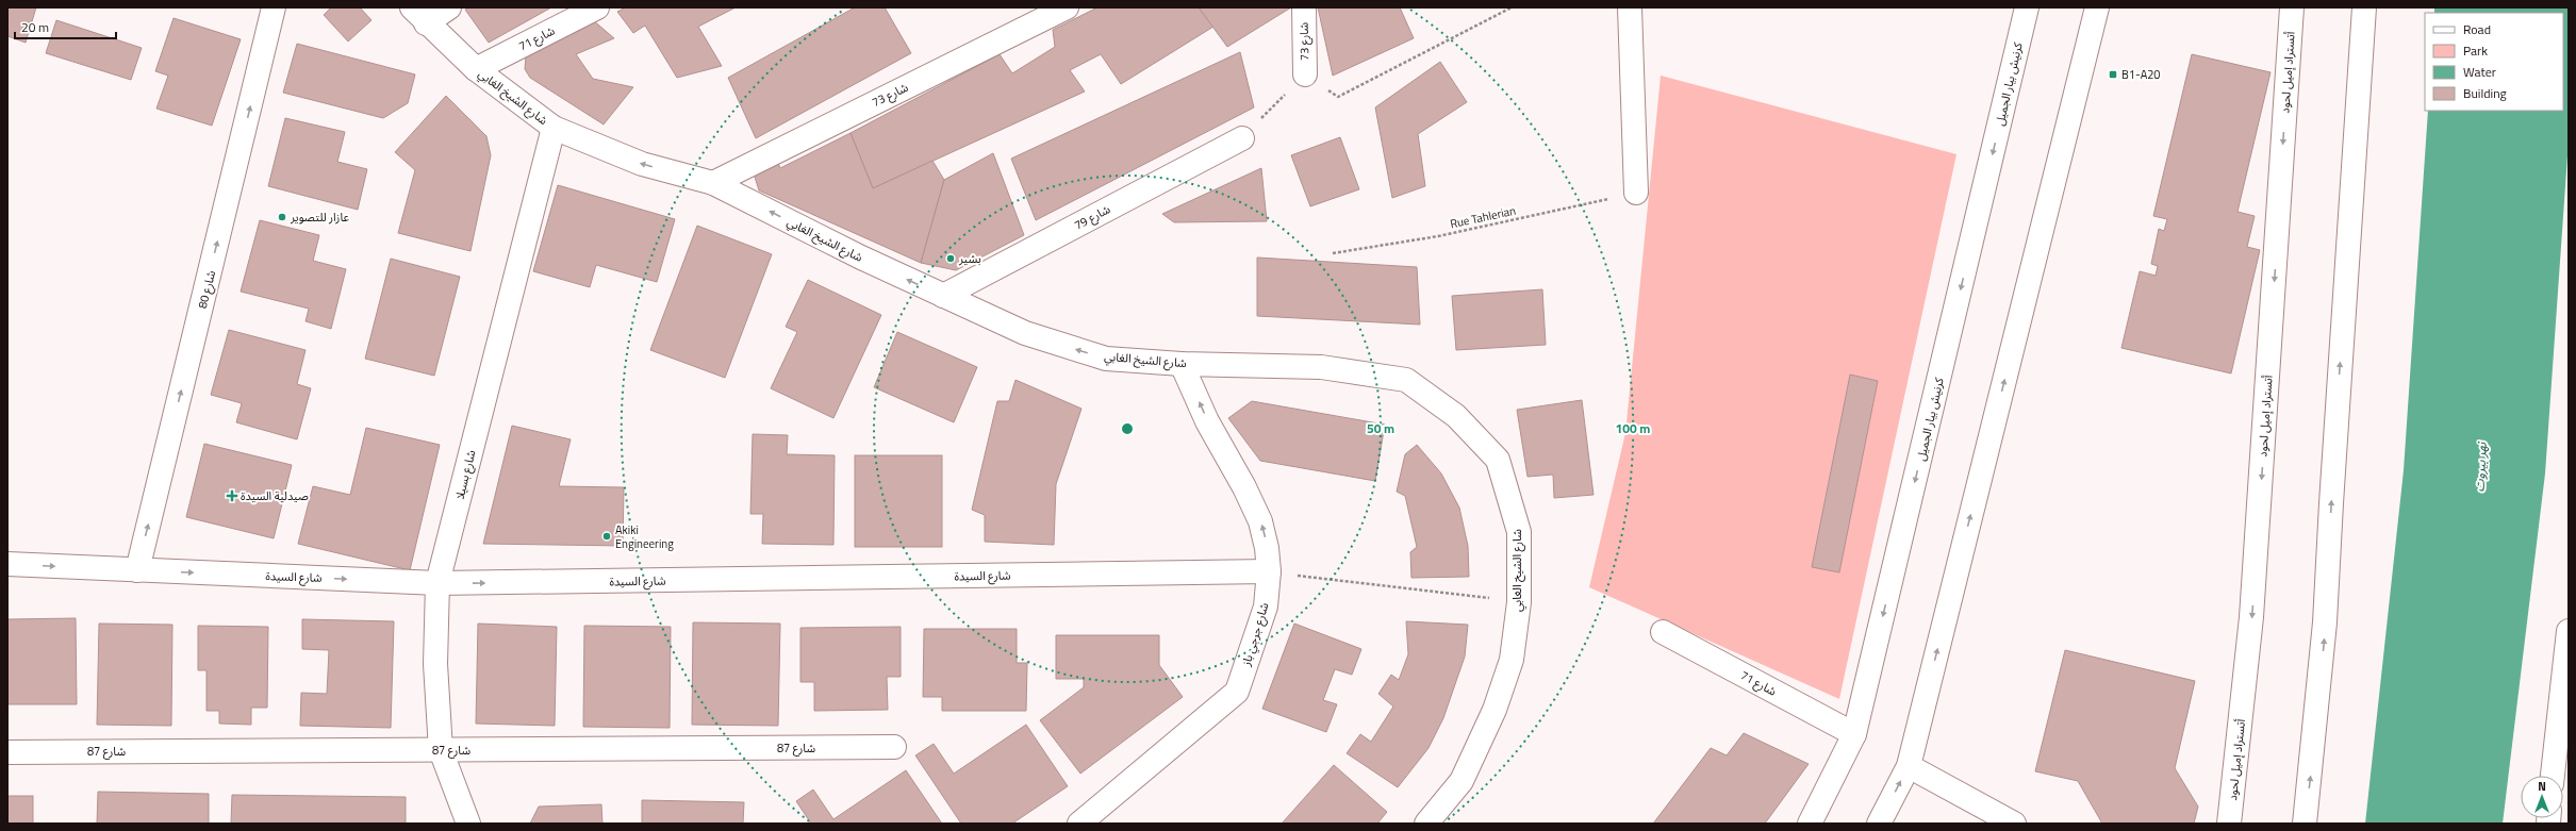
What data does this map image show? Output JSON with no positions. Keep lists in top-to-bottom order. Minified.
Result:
{"streets":{"main road":["شارع 71","شارع 73","أتستراد إميل لحود","كرنيش بيار الجميل","شارع الشيخ الغابي","شارع 79","شارع 80","شارع بسيلا","شارع السيدة","شارع جرجي باز","شارع 87"],"path":["Rue Tahlerian"]},"crossings":[["شارع 71","كرنيش بيار الجميل"],["شارع 71","شارع الشيخ الغابي"],["شارع 73","شارع الشيخ الغابي"],["شارع الشيخ الغابي","شارع 79"],["شارع الشيخ الغابي","شارع بسيلا"],["شارع الشيخ الغابي","شارع جرجي باز"],["شارع 80","شارع السيدة"],["شارع بسيلا","شارع السيدة"],["شارع بسيلا","شارع 87"],["شارع السيدة","شارع جرجي باز"]],"one_way":["شارع الشيخ الغابي","شارع 80","شارع السيدة","شارع جرجي باز"],"water":["نهر بيروت"],"places":{"transit":["B1-A20"],"other":["عازار للتصوير","بشير","Akiki Engineering"],"health":["صيدلية السيدة"]},"legend":["Road","Park","Water","Building"],"scale_bar":"20 m","north":"top","rings":["50 m","100 m"]}
